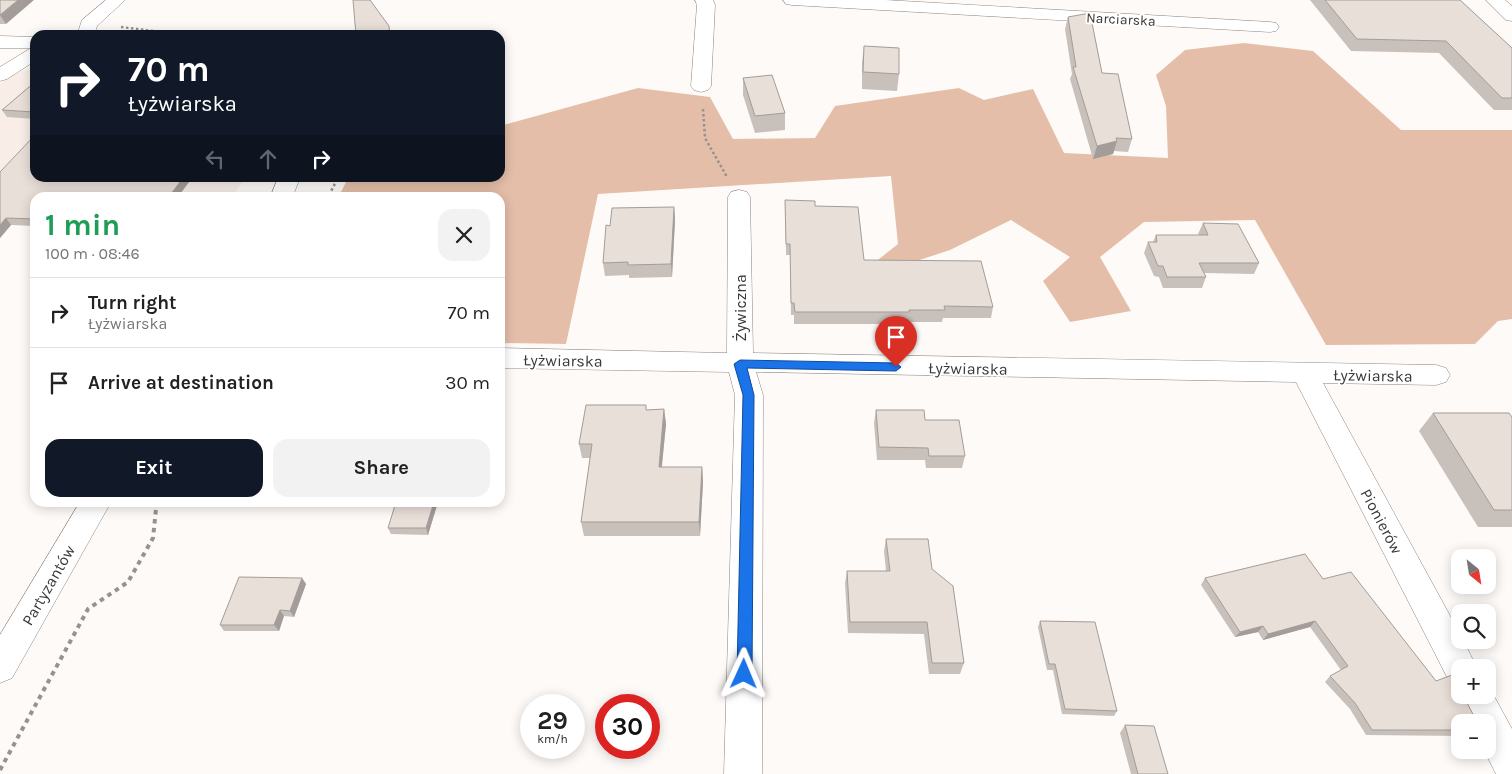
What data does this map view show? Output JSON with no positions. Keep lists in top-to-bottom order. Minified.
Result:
{"streets":{"street":["Narciarska","Żywiczna","Łyżwiarska","Pionierów","Partyzantów"]},"crossings":[["Żywiczna","Łyżwiarska"],["Łyżwiarska","Pionierów"]],"north":"bottom right","page":{"turn":["70 m","Łyżwiarska"],"heading":["1 min","100 m · 08:46"],"list":[{"name":"Turn right","note":"Łyżwiarska","value":"70 m"},{"name":"Arrive at destination","value":"30 m"}],"buttons":["Exit","Share"],"map_buttons":["+","−"],"speed":"29 km/h","limit":"30"}}
